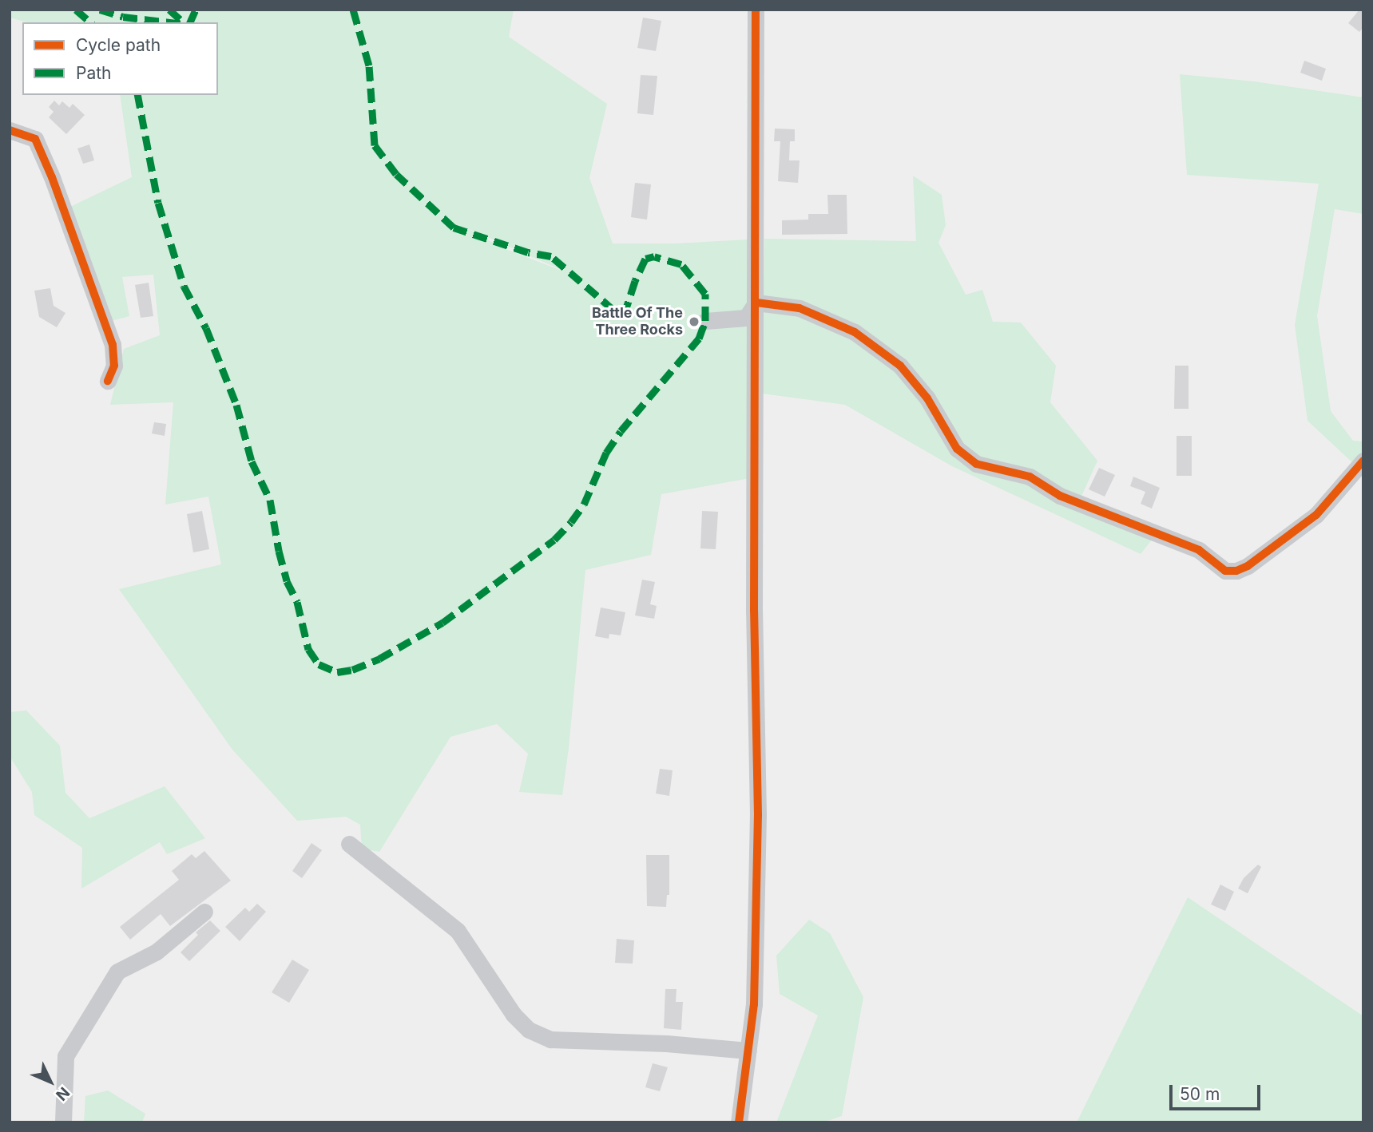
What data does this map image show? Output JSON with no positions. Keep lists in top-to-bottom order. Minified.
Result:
{"places":["Battle Of The Three Rocks"],"legend":["Cycle path","Path"],"scale_bar":"50 m","north":"bottom right"}
